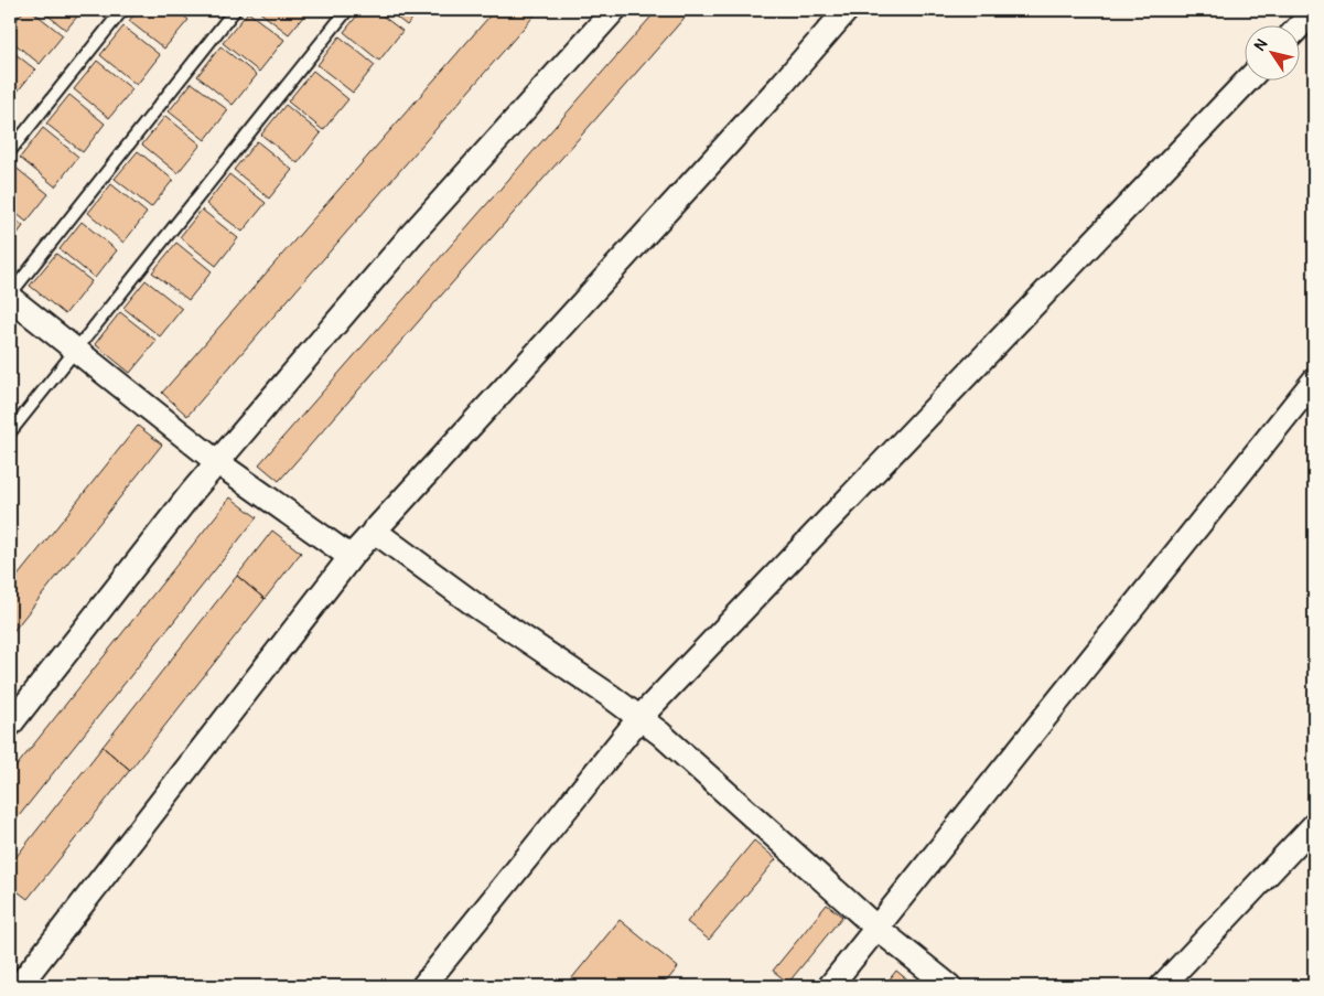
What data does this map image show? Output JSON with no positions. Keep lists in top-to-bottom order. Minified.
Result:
{"north":"top left"}
